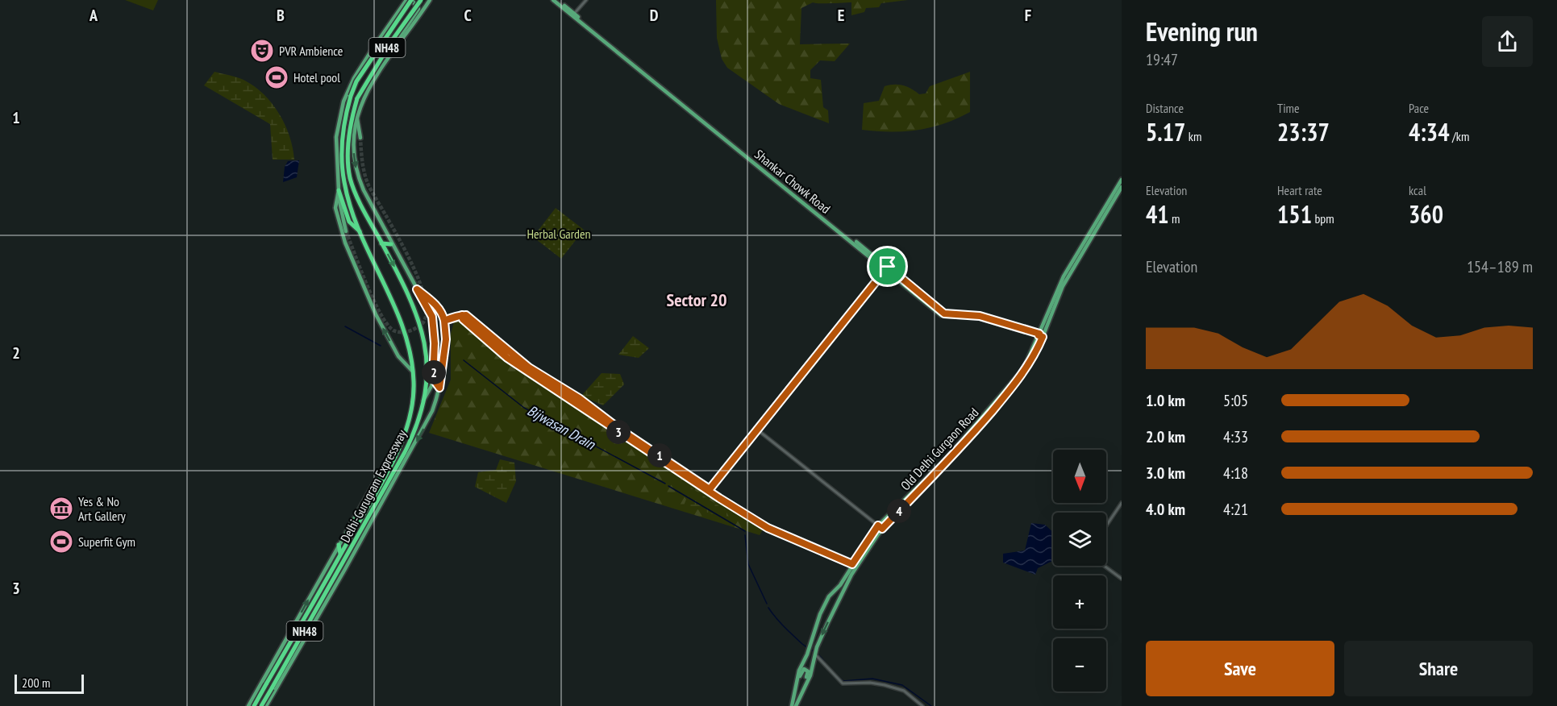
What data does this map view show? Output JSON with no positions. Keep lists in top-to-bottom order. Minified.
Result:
{"streets":{"highway":["NH48","Delhi-Gurugram Expressway"],"main road":["Shankar Chowk Road","Old Delhi Gurgaon Road"]},"crossings":[["Shankar Chowk Road","Old Delhi Gurgaon Road"]],"districts":["Sector 20"],"water":["Bijwasan Drain"],"parks":["Herbal Garden"],"places":{"theatre":["PVR Ambience"],"sports":["Hotel pool","Superfit Gym"],"museum":["Yes & No Art Gallery"]},"scale_bar":"200 m","north":"bottom","page":{"heading":["Evening run","19:47"],"stats":[["Distance","5.17 km"],["Time","23:37"],["Pace","4:34 /km"],["Elevation","41 m"],["Heart rate","151 bpm"],["kcal","360"]],"chart":["Elevation","154–189 m"],"pins":["2","3","1","4"],"list":[{"name":"1.0 km","note":"5:05"},{"name":"2.0 km","note":"4:33"},{"name":"3.0 km","note":"4:18"},{"name":"4.0 km","note":"4:21"}],"map_buttons":["+","−"],"buttons":["Save","Share"],"scale":"200 m"},"grid":{"columns":["A","B","C","D","E","F"],"rows":["1","2","3"]}}
